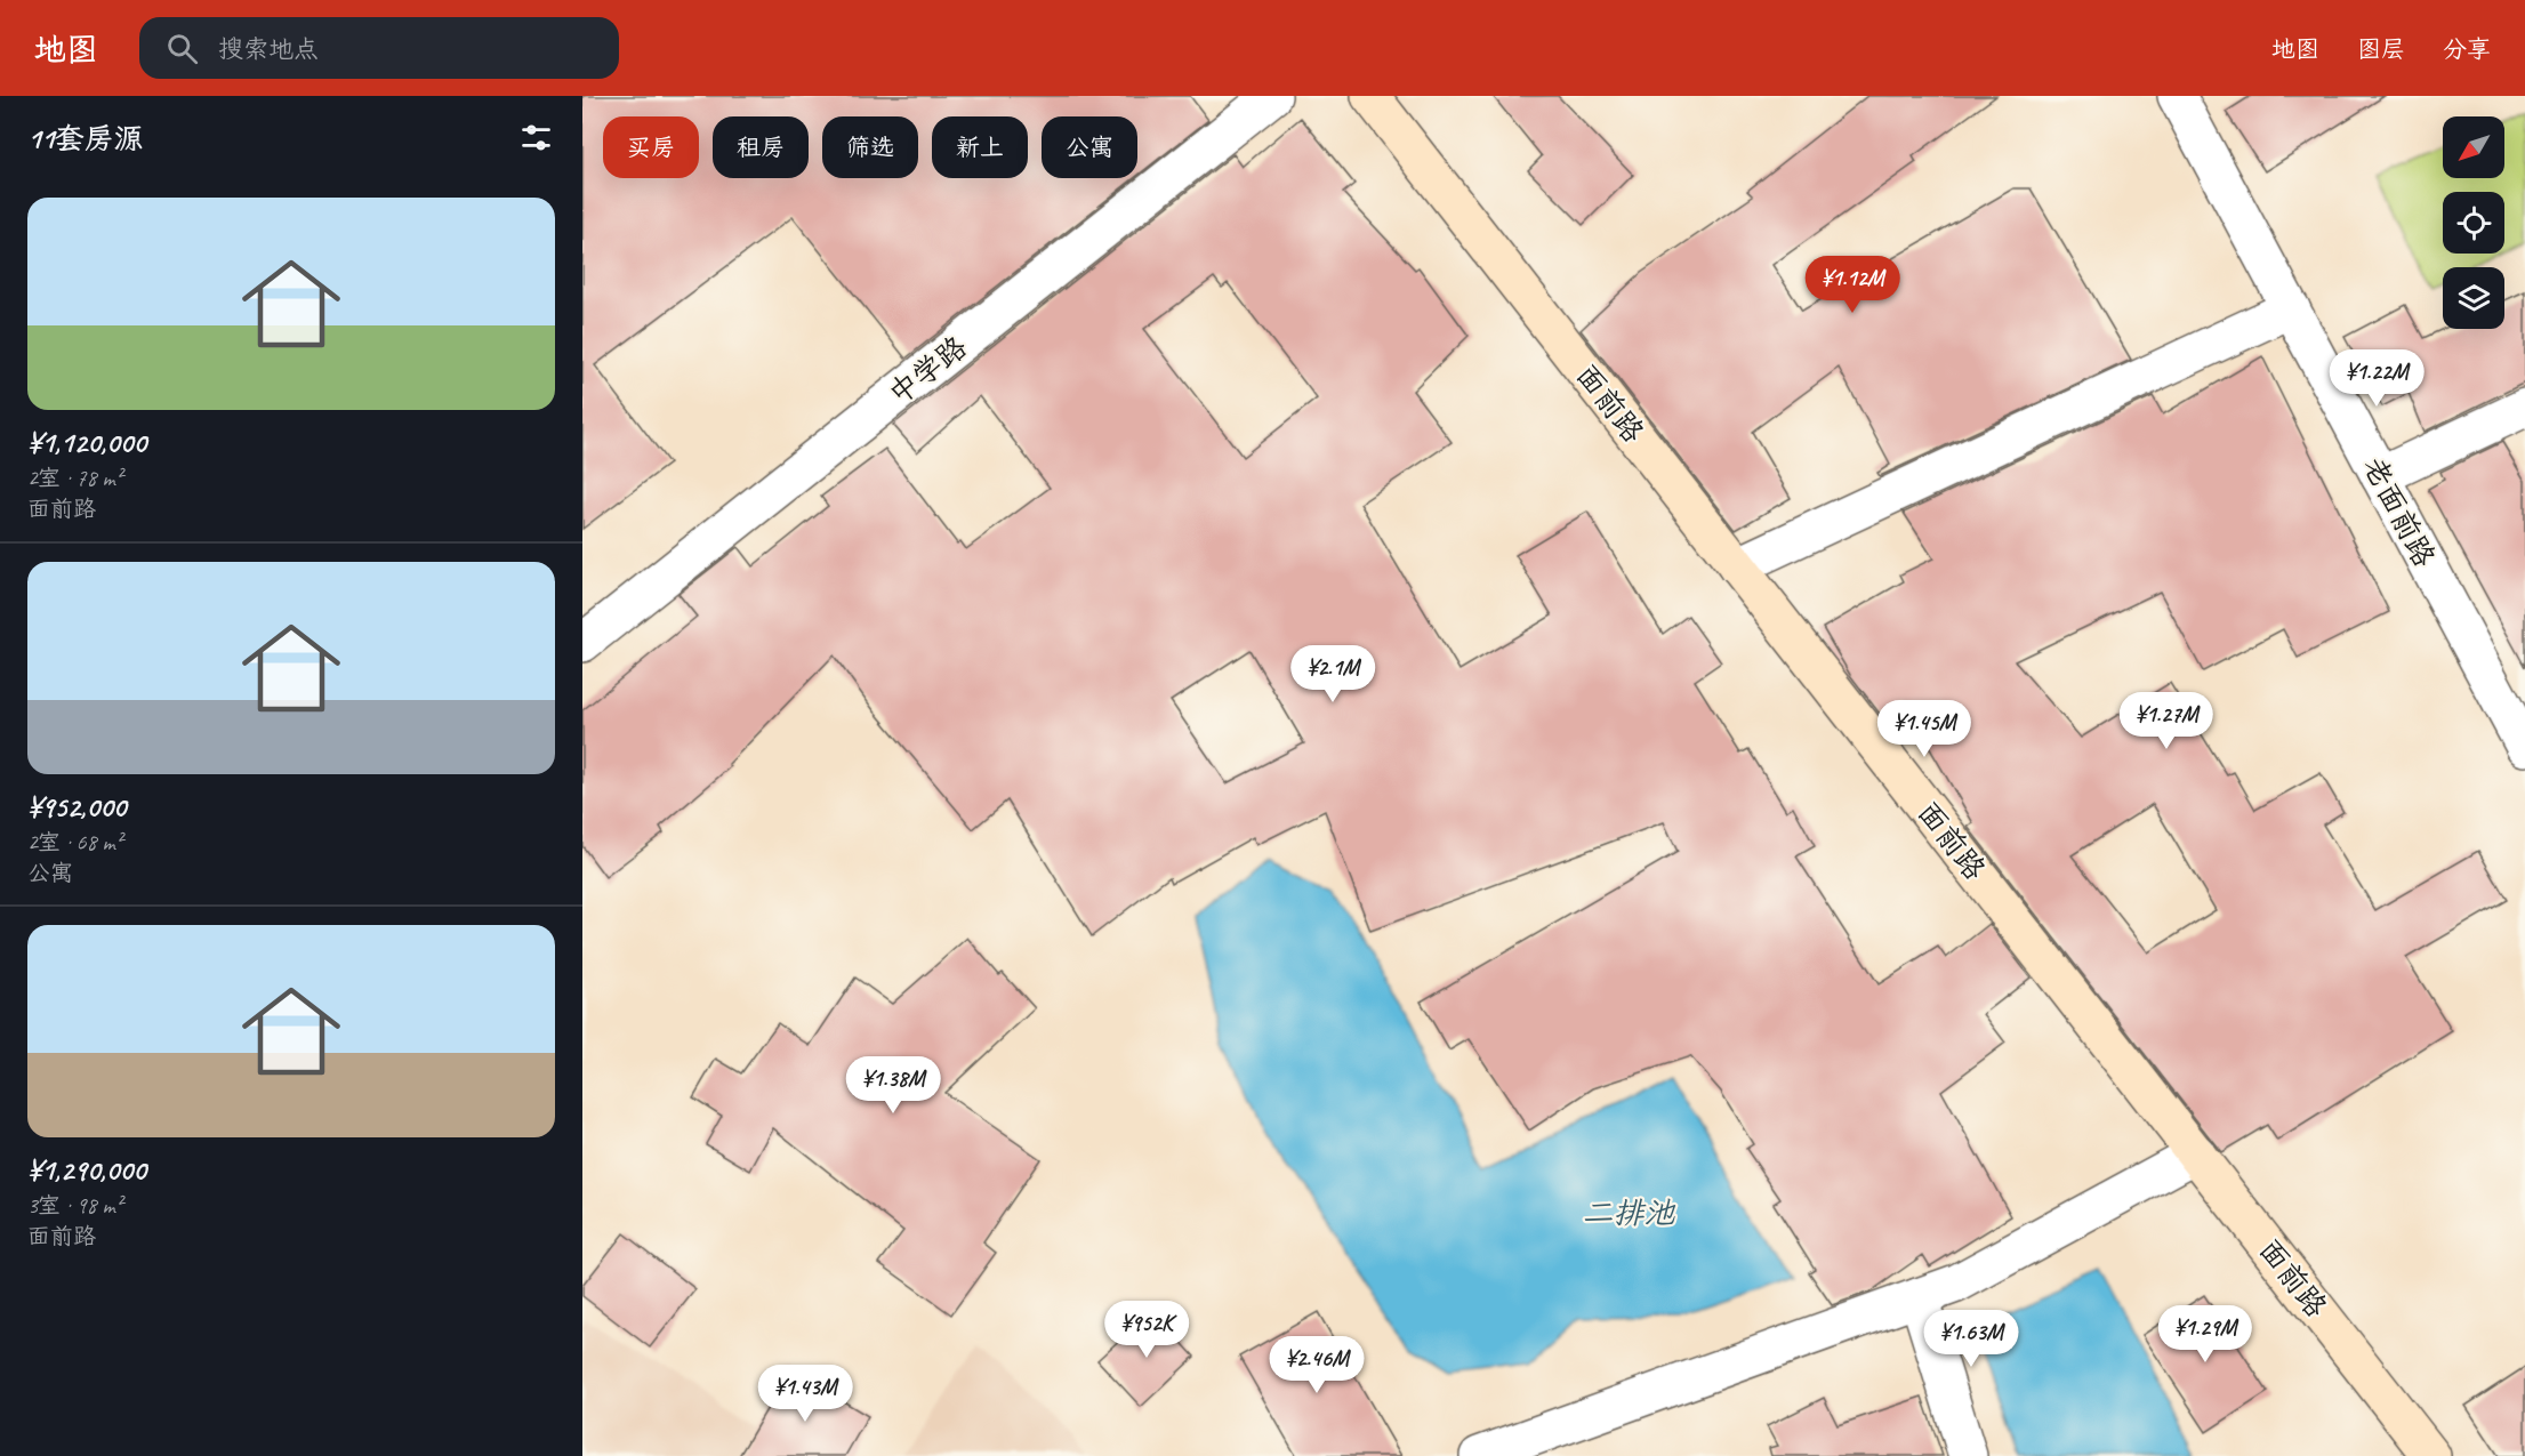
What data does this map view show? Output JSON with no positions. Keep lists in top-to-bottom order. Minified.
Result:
{"streets":{"street":["中学路","面前路","老面前路"]},"water":["二排池"],"north":"bottom left","page":{"header":"地图","search":"搜索地点","nav":["地图","图层","分享"],"heading":"11套房源","chip":["买房","租房","筛选","新上","公寓"],"list":[{"name":"¥1,120,000","note":"2室 · 78 m² · 面前路"},{"name":"¥952,000","note":"2室 · 68 m² · 公寓"},{"name":"¥1,290,000","note":"3室 · 98 m² · 面前路"}],"price":["¥1.12M","¥1.22M","¥2.1M","¥1.27M","¥1.45M","¥1.38M","¥952K","¥1.29M","¥1.63M","¥2.46M","¥1.43M"]}}
